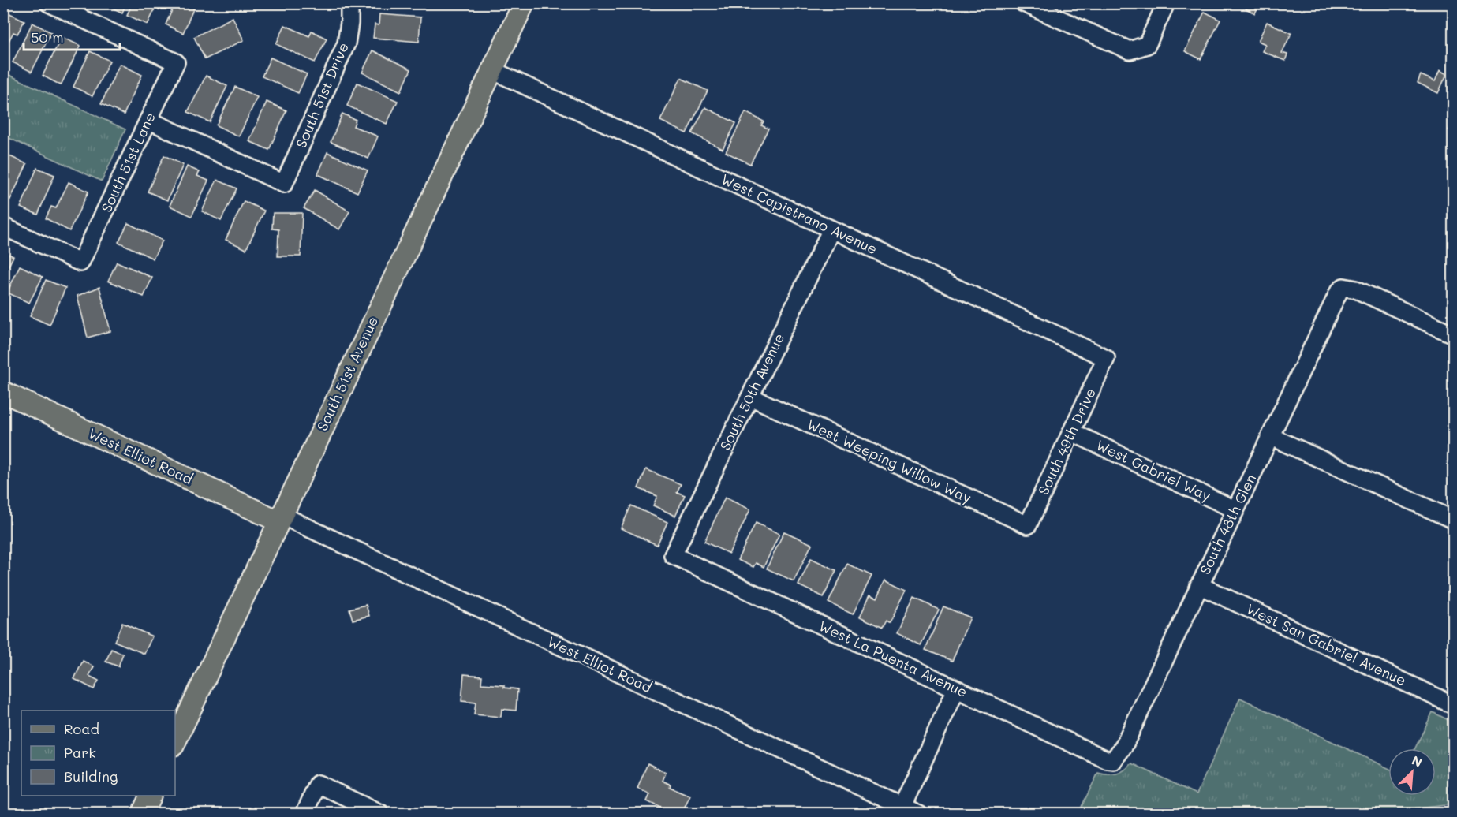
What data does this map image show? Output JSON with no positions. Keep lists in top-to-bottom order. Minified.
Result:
{"streets":{"main road":["South 51st Avenue","West Elliot Road"],"street":["South 51st Drive","South 51st Lane","West Capistrano Avenue","South 50th Avenue","South 49th Drive","West Weeping Willow Way","West Gabriel Way","South 48th Glen","West San Gabriel Avenue","West La Puenta Avenue"]},"crossings":[["South 51st Drive","South 51st Lane"],["West Capistrano Avenue","South 51st Avenue"],["West Capistrano Avenue","South 50th Avenue"],["West Capistrano Avenue","South 49th Drive"],["South 51st Avenue","West Elliot Road"],["South 50th Avenue","West Weeping Willow Way"],["South 50th Avenue","West La Puenta Avenue"],["South 49th Drive","West Weeping Willow Way"],["South 49th Drive","West Gabriel Way"],["West Gabriel Way","South 48th Glen"],["South 48th Glen","West San Gabriel Avenue"],["South 48th Glen","West La Puenta Avenue"]],"legend":["Road","Park","Building"],"scale_bar":"50 m","north":"top right"}
